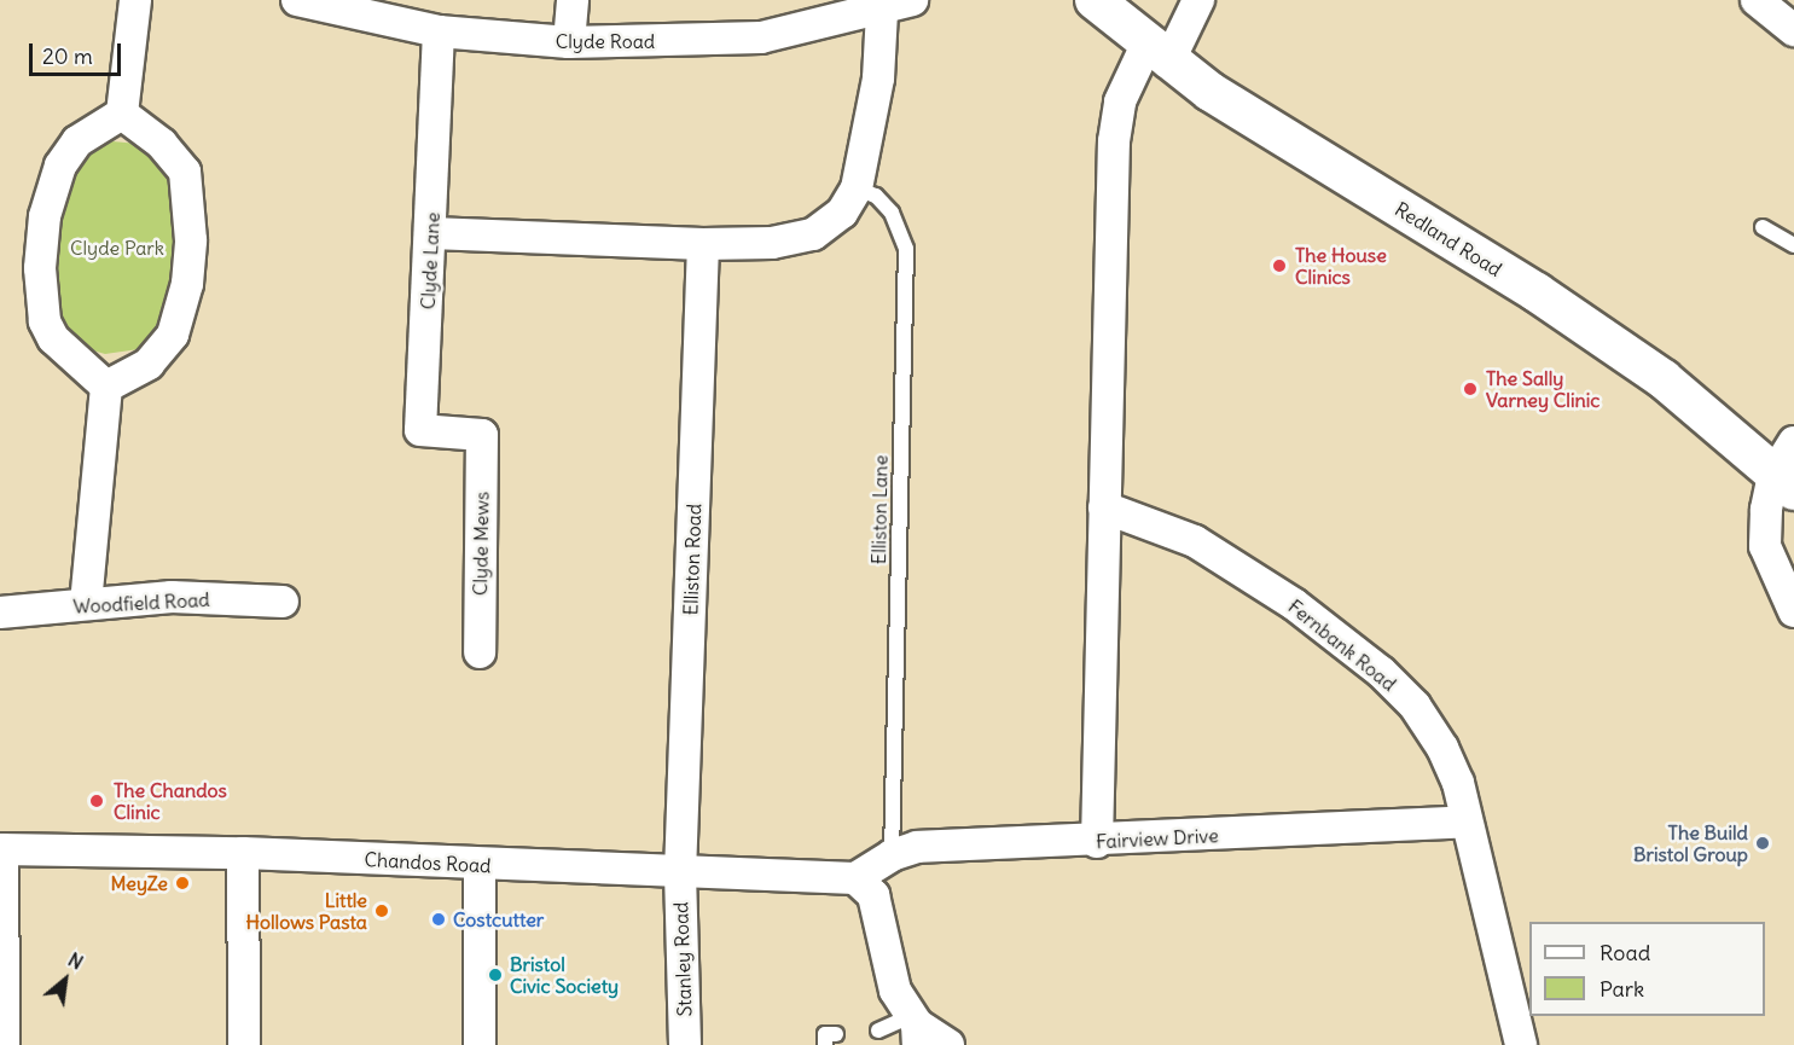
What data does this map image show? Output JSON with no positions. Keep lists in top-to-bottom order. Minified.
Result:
{"streets":{"street":["Clyde Road","Redland Road","Clyde Lane","Clyde Mews","Elliston Road","Woodfield Road","Fernbank Road","Fairview Drive","Chandos Road","Stanley Road"],"lane":["Elliston Lane"]},"crossings":[["Clyde Road","Clyde Lane"],["Clyde Lane","Clyde Mews"],["Elliston Lane","Fairview Drive"],["Elliston Road","Chandos Road"],["Elliston Road","Stanley Road"],["Fernbank Road","Fairview Drive"],["Fairview Drive","Chandos Road"],["Chandos Road","Stanley Road"]],"parks":["Clyde Park"],"places":["The House Clinics","The Sally Varney Clinic","The Chandos Clinic","The Build Bristol Group","MeyZe","Little Hollows Pasta","Costcutter","Bristol Civic Society"],"legend":["Road","Park"],"scale_bar":"20 m","north":"top right"}
